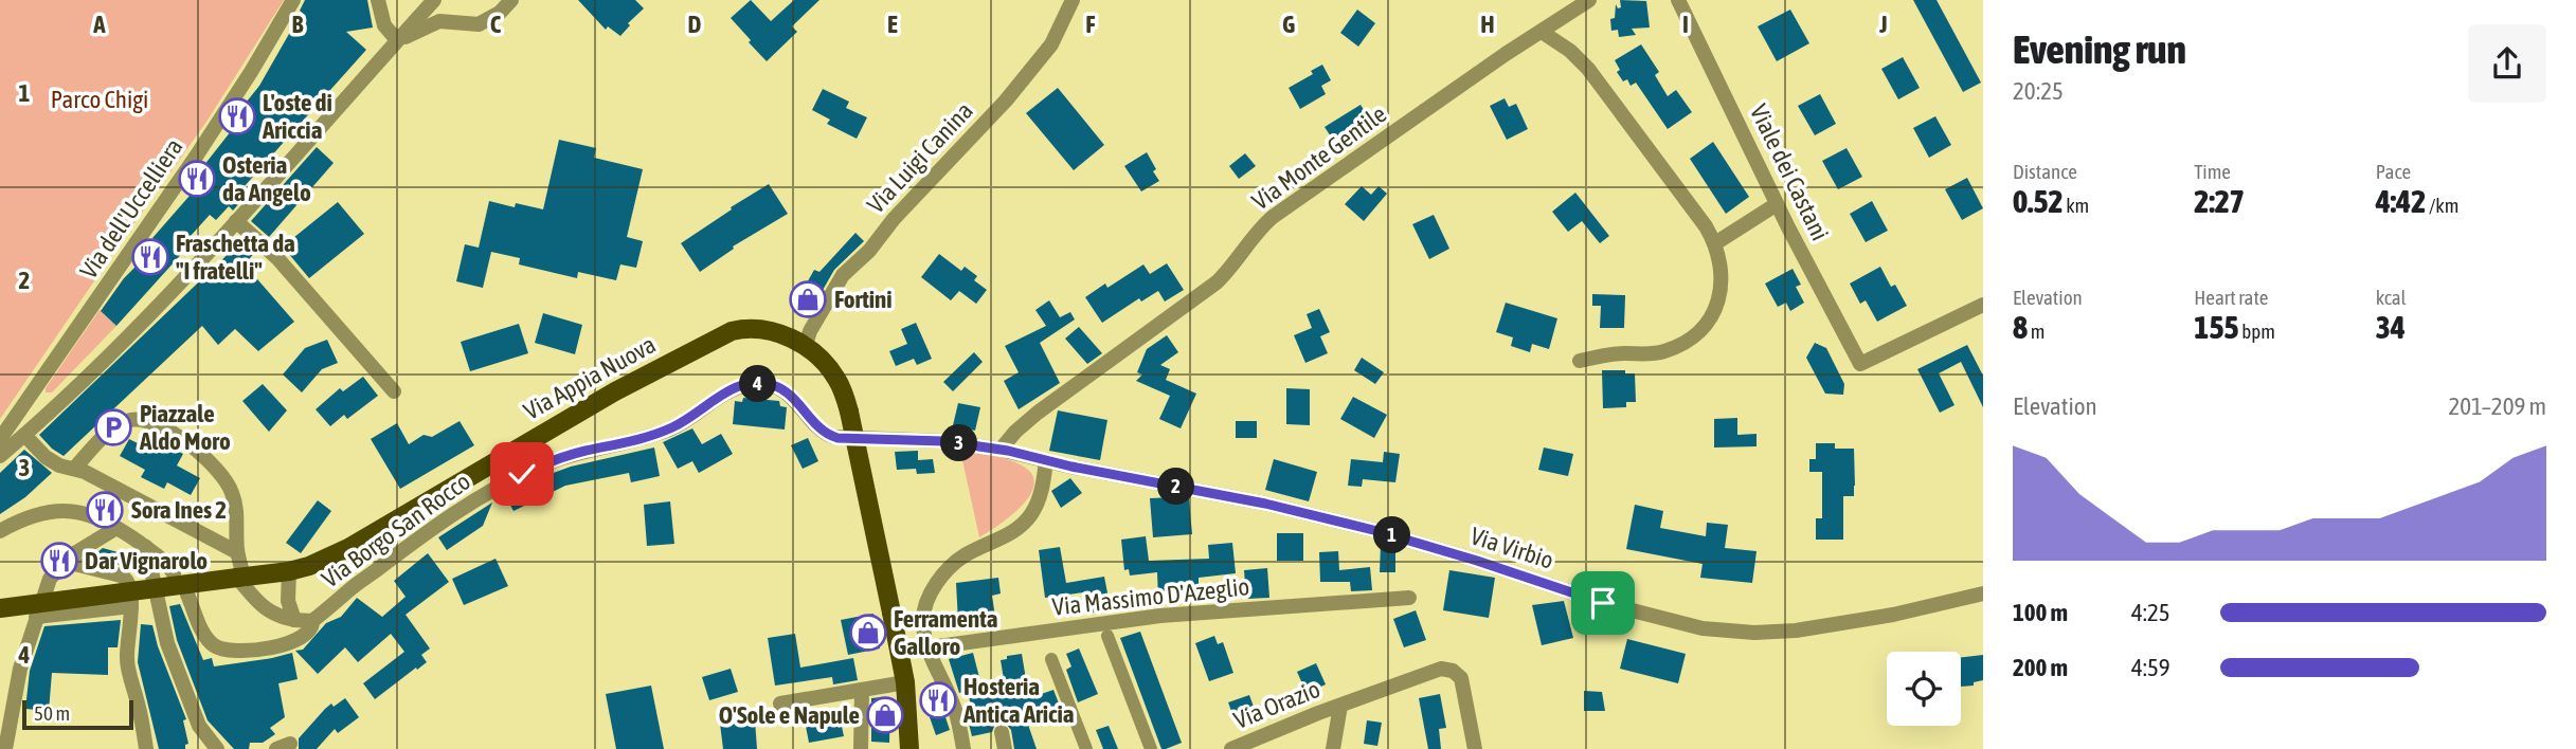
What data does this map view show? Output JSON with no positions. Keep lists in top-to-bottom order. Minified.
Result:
{"streets":{"main road":["Via Appia Nuova"],"street":["Via Luigi Canina","Via Monte Gentile","Viale dei Castani","Via dell'Uccelliera","Via Borgo San Rocco","Via Virbio","Via Massimo D'Azeglio","Via Orazio"]},"crossings":[["Via Luigi Canina","Via Appia Nuova"],["Via Monte Gentile","Via Borgo San Rocco"],["Via Appia Nuova","Via Borgo San Rocco"],["Via Appia Nuova","Via Massimo D'Azeglio"],["Via Borgo San Rocco","Via Virbio"]],"parks":["Parco Chigi"],"places":{"restaurant":["L'oste di Ariccia","Osteria da Angelo","Fraschetta da \"I fratelli\"","Sora Ines 2","Dar Vignarolo","Hosteria Antica Aricia"],"shop":["Fortini","Ferramenta Galloro","O'Sole e Napule"],"parking":["Piazzale Aldo Moro"]},"scale_bar":"50 m","page":{"heading":["Evening run","20:25"],"stats":[["Distance","0.52 km"],["Time","2:27"],["Pace","4:42 /km"],["Elevation","8 m"],["Heart rate","155 bpm"],["kcal","34"]],"pins":["4","3","2","1"],"chart":["Elevation","201–209 m"],"list":[{"name":"100 m","note":"4:25"},{"name":"200 m","note":"4:59"}],"scale":"50 m"},"grid":{"columns":["A","B","C","D","E","F","G","H","I","J"],"rows":["1","2","3","4"]}}
